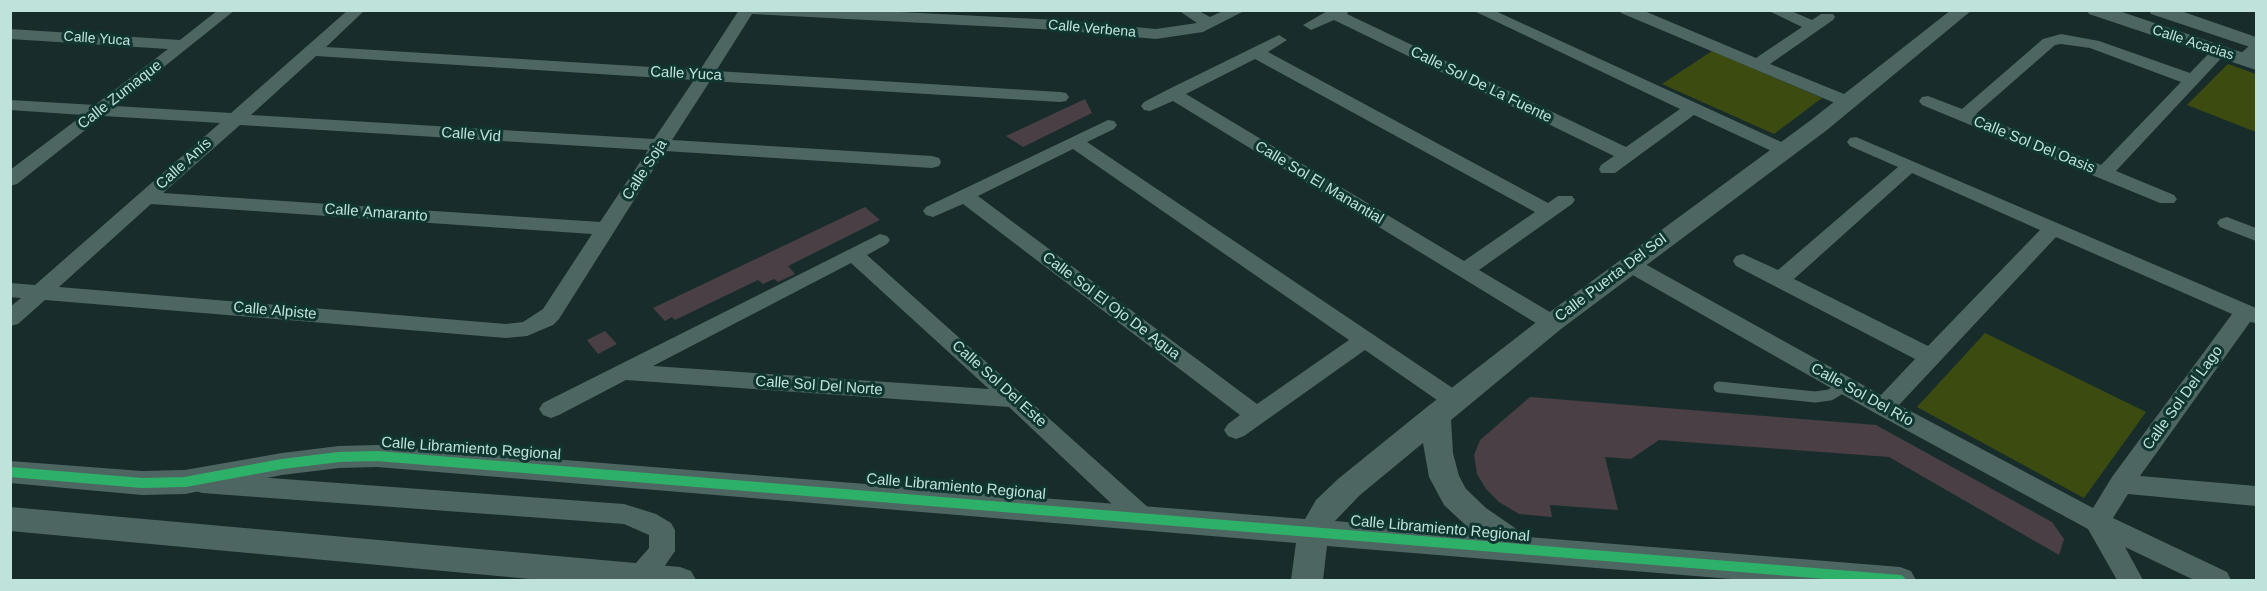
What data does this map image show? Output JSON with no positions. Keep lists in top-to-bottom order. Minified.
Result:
{"streets":{"street":["Calle Verbena","Calle Yuca","Calle Acacias","Calle Sol De La Fuente","Calle Zumaque","Calle Vid","Calle Sol Del Oasis","Calle Anís","Calle Soja","Calle Sol El Manantial","Calle Amaranto","Calle Puerta Del Sol","Calle Sol El Ojo De Agua","Calle Alpiste","Calle Sol Del Este","Calle Sol Del Norte","Calle Sol Del Río","Calle Sol Del Lago","Calle Libramiento Regional"]},"crossings":[["Calle Yuca","Calle Zumaque"],["Calle Yuca","Calle Anís"],["Calle Yuca","Calle Soja"],["Calle Acacias","Calle Sol Del Oasis"],["Calle Zumaque","Calle Vid"],["Calle Vid","Calle Anís"],["Calle Vid","Calle Soja"],["Calle Anís","Calle Amaranto"],["Calle Anís","Calle Alpiste"],["Calle Soja","Calle Amaranto"],["Calle Soja","Calle Alpiste"],["Calle Sol El Manantial","Calle Puerta Del Sol"],["Calle Puerta Del Sol","Calle Sol Del Río"],["Calle Puerta Del Sol","Calle Libramiento Regional"],["Calle Sol Del Este","Calle Sol Del Norte"],["Calle Sol Del Este","Calle Libramiento Regional"],["Calle Sol Del Río","Calle Sol Del Lago"]]}
